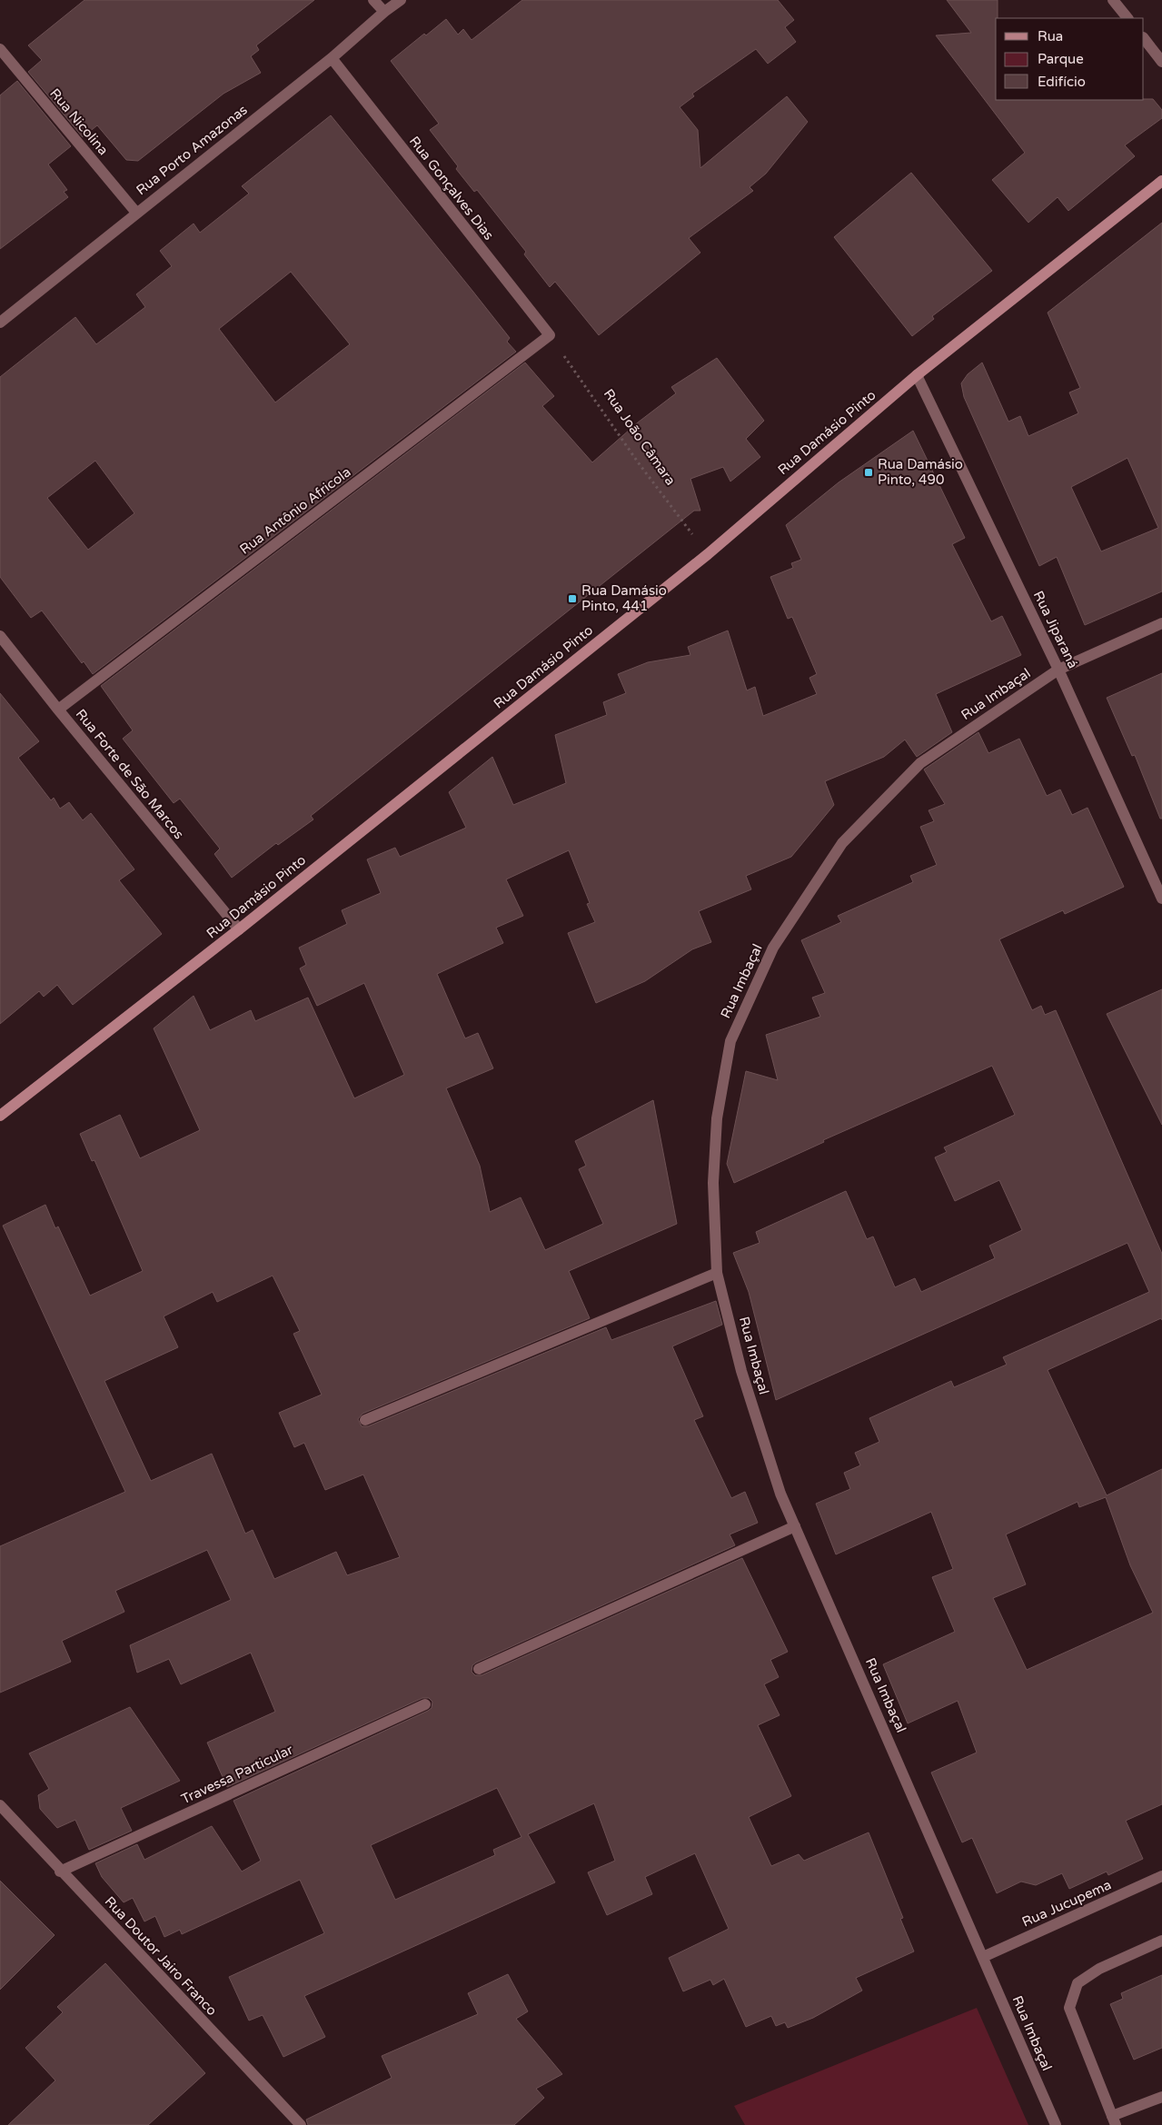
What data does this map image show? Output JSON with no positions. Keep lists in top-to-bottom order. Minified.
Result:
{"streets":{"street":["Rua Nicolina","Rua Porto Amazonas","Rua Gonçalves Dias","Rua Damásio Pinto","Rua Antônio Africola","Rua Jiparaná","Rua Imbaçal","Rua Forte de São Marcos","Travessa Particular","Rua Jucupema","Rua Doutor Jairo Franco"],"path":["Rua João Câmara"]},"crossings":[["Rua Nicolina","Rua Porto Amazonas"],["Rua Porto Amazonas","Rua Gonçalves Dias"],["Rua Gonçalves Dias","Rua João Câmara"],["Rua Gonçalves Dias","Rua Antônio Africola"],["Rua Damásio Pinto","Rua João Câmara"],["Rua Damásio Pinto","Rua Jiparaná"],["Rua Damásio Pinto","Rua Forte de São Marcos"],["Rua João Câmara","Rua Antônio Africola"],["Rua Antônio Africola","Rua Forte de São Marcos"],["Rua Jiparaná","Rua Imbaçal"],["Rua Imbaçal","Rua Jucupema"],["Travessa Particular","Rua Doutor Jairo Franco"]],"places":{"transit":["Rua Damásio Pinto, 490","Rua Damásio Pinto, 441"]},"legend":["Rua","Parque","Edifício"]}
